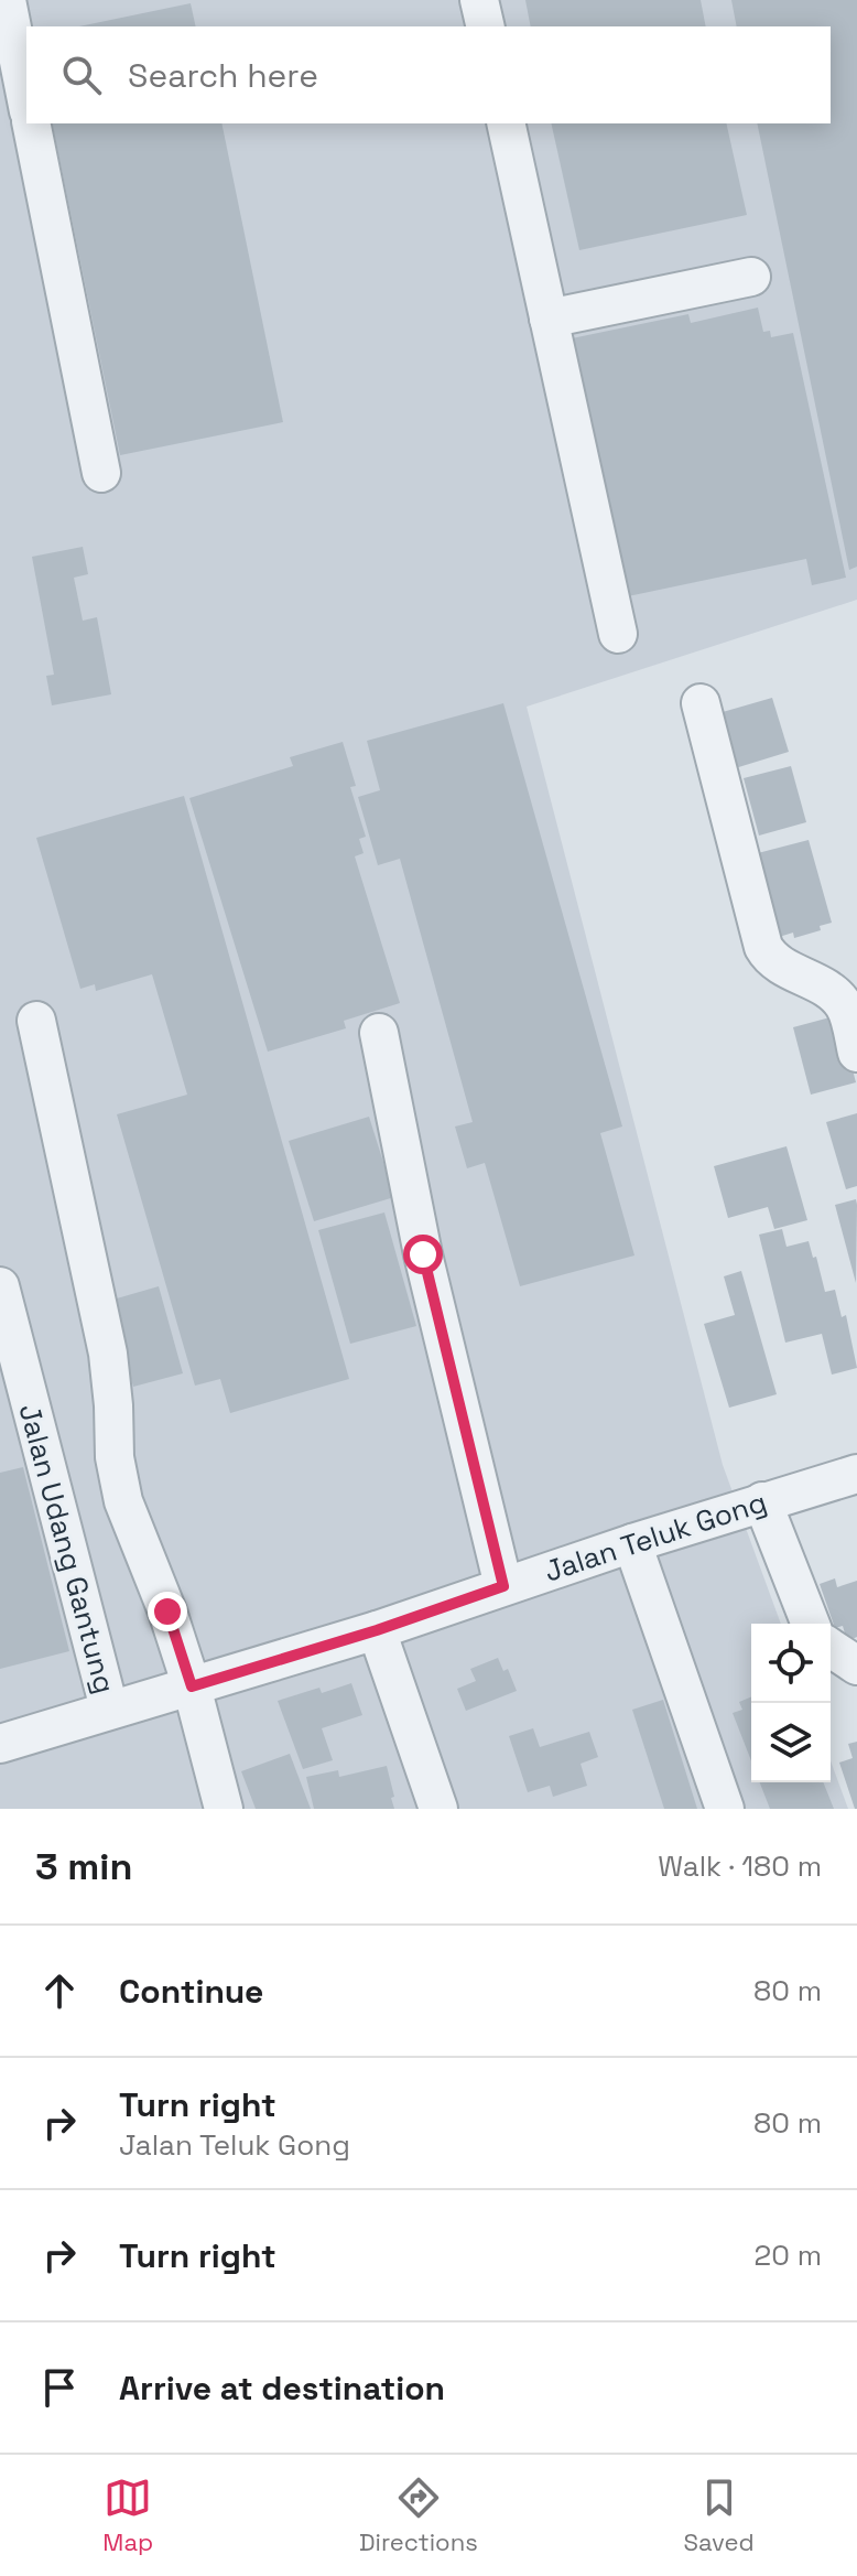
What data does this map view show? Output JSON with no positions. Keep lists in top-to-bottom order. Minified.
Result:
{"streets":{"street":["Jalan Teluk Gong","Jalan Udang Gantung"]},"crossings":[["Jalan Teluk Gong","Jalan Udang Gantung"]],"page":{"search":"Search here","heading":["3 min","Walk · 180 m"],"list":[["Continue","80 m"],["Turn right","Jalan Teluk Gong","80 m"],["Turn right","20 m"],"Arrive at destination"],"nav":["Map","Directions","Saved"]}}
